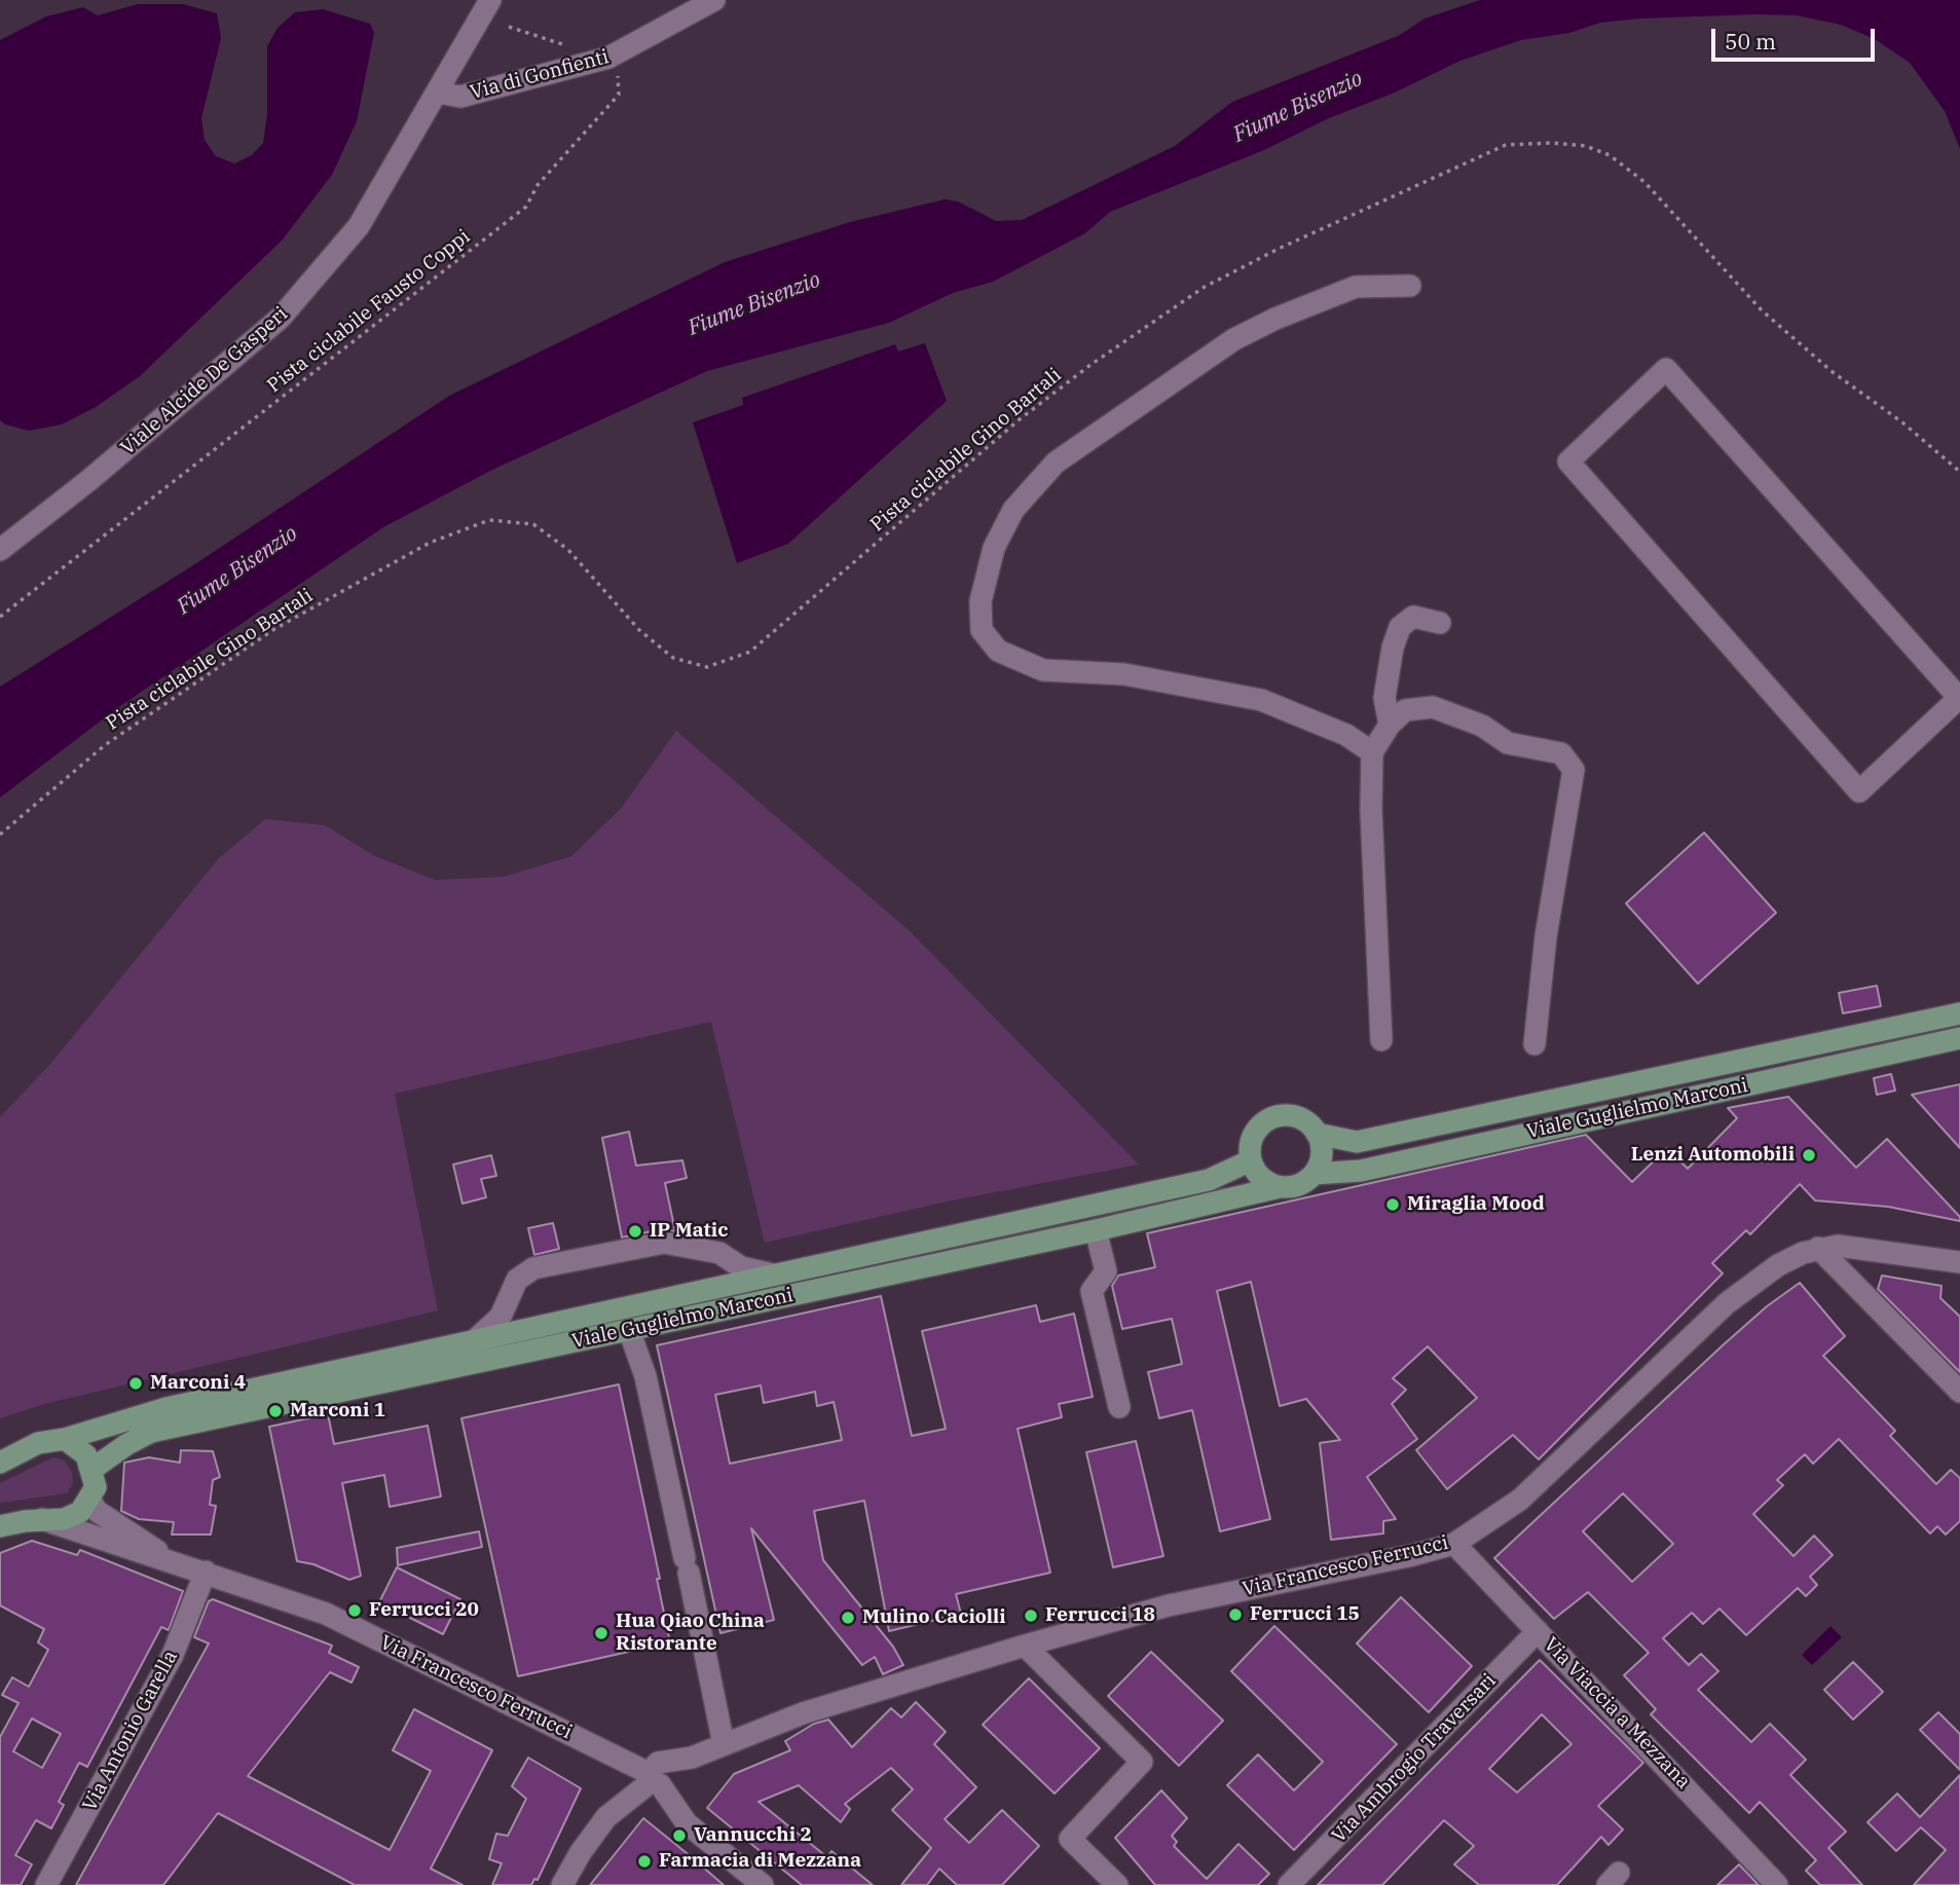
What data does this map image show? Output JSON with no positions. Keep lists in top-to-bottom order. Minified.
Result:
{"streets":{"main road":["Viale Guglielmo Marconi"],"street":["Via di Gonfienti","Viale Alcide De Gasperi","Via Francesco Ferrucci","Via Viaccia a Mezzana","Via Antonio Garella","Via Ambrogio Traversari"],"path":["Pista ciclabile Fausto Coppi","Pista ciclabile Gino Bartali"]},"crossings":[["Via di Gonfienti","Pista ciclabile Fausto Coppi"],["Via di Gonfienti","Viale Alcide De Gasperi"],["Via Francesco Ferrucci","Via Viaccia a Mezzana"],["Via Francesco Ferrucci","Via Antonio Garella"],["Via Viaccia a Mezzana","Via Ambrogio Traversari"]],"water":["Fiume Bisenzio"],"places":["Lenzi Automobili","Miraglia Mood","IP Matic","Marconi 4","Marconi 1","Ferrucci 20","Ferrucci 15","Ferrucci 18","Mulino Caciolli","Hua Qiao China Ristorante","Vannucchi 2","Farmacia di Mezzana"],"scale_bar":"50 m"}
